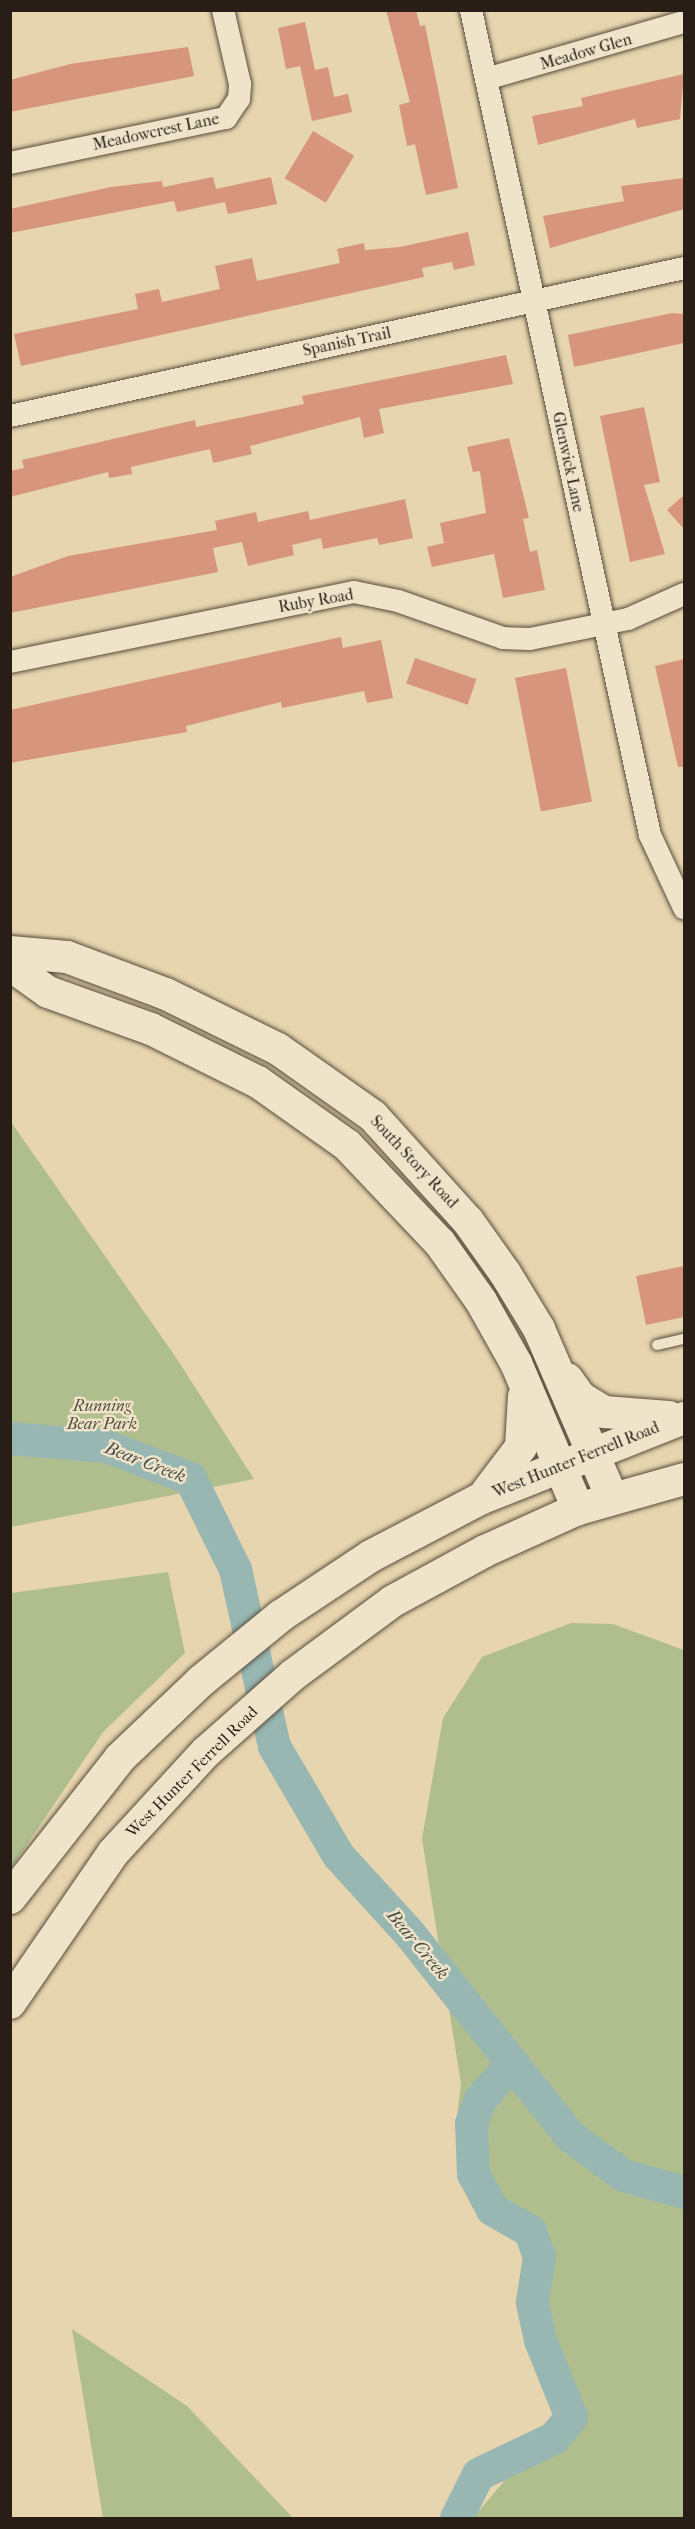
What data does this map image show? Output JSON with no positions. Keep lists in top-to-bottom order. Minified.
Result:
{"streets":{"main road":["South Story Road","West Hunter Ferrell Road"],"street":["Meadow Glen","Meadowcrest Lane","Spanish Trail","Glenwick Lane","Ruby Road"]},"crossings":[["Meadow Glen","Glenwick Lane"],["Spanish Trail","Glenwick Lane"],["Glenwick Lane","Ruby Road"],["South Story Road","West Hunter Ferrell Road"]],"water":["Bear Creek"],"parks":["Running Bear Park"]}
